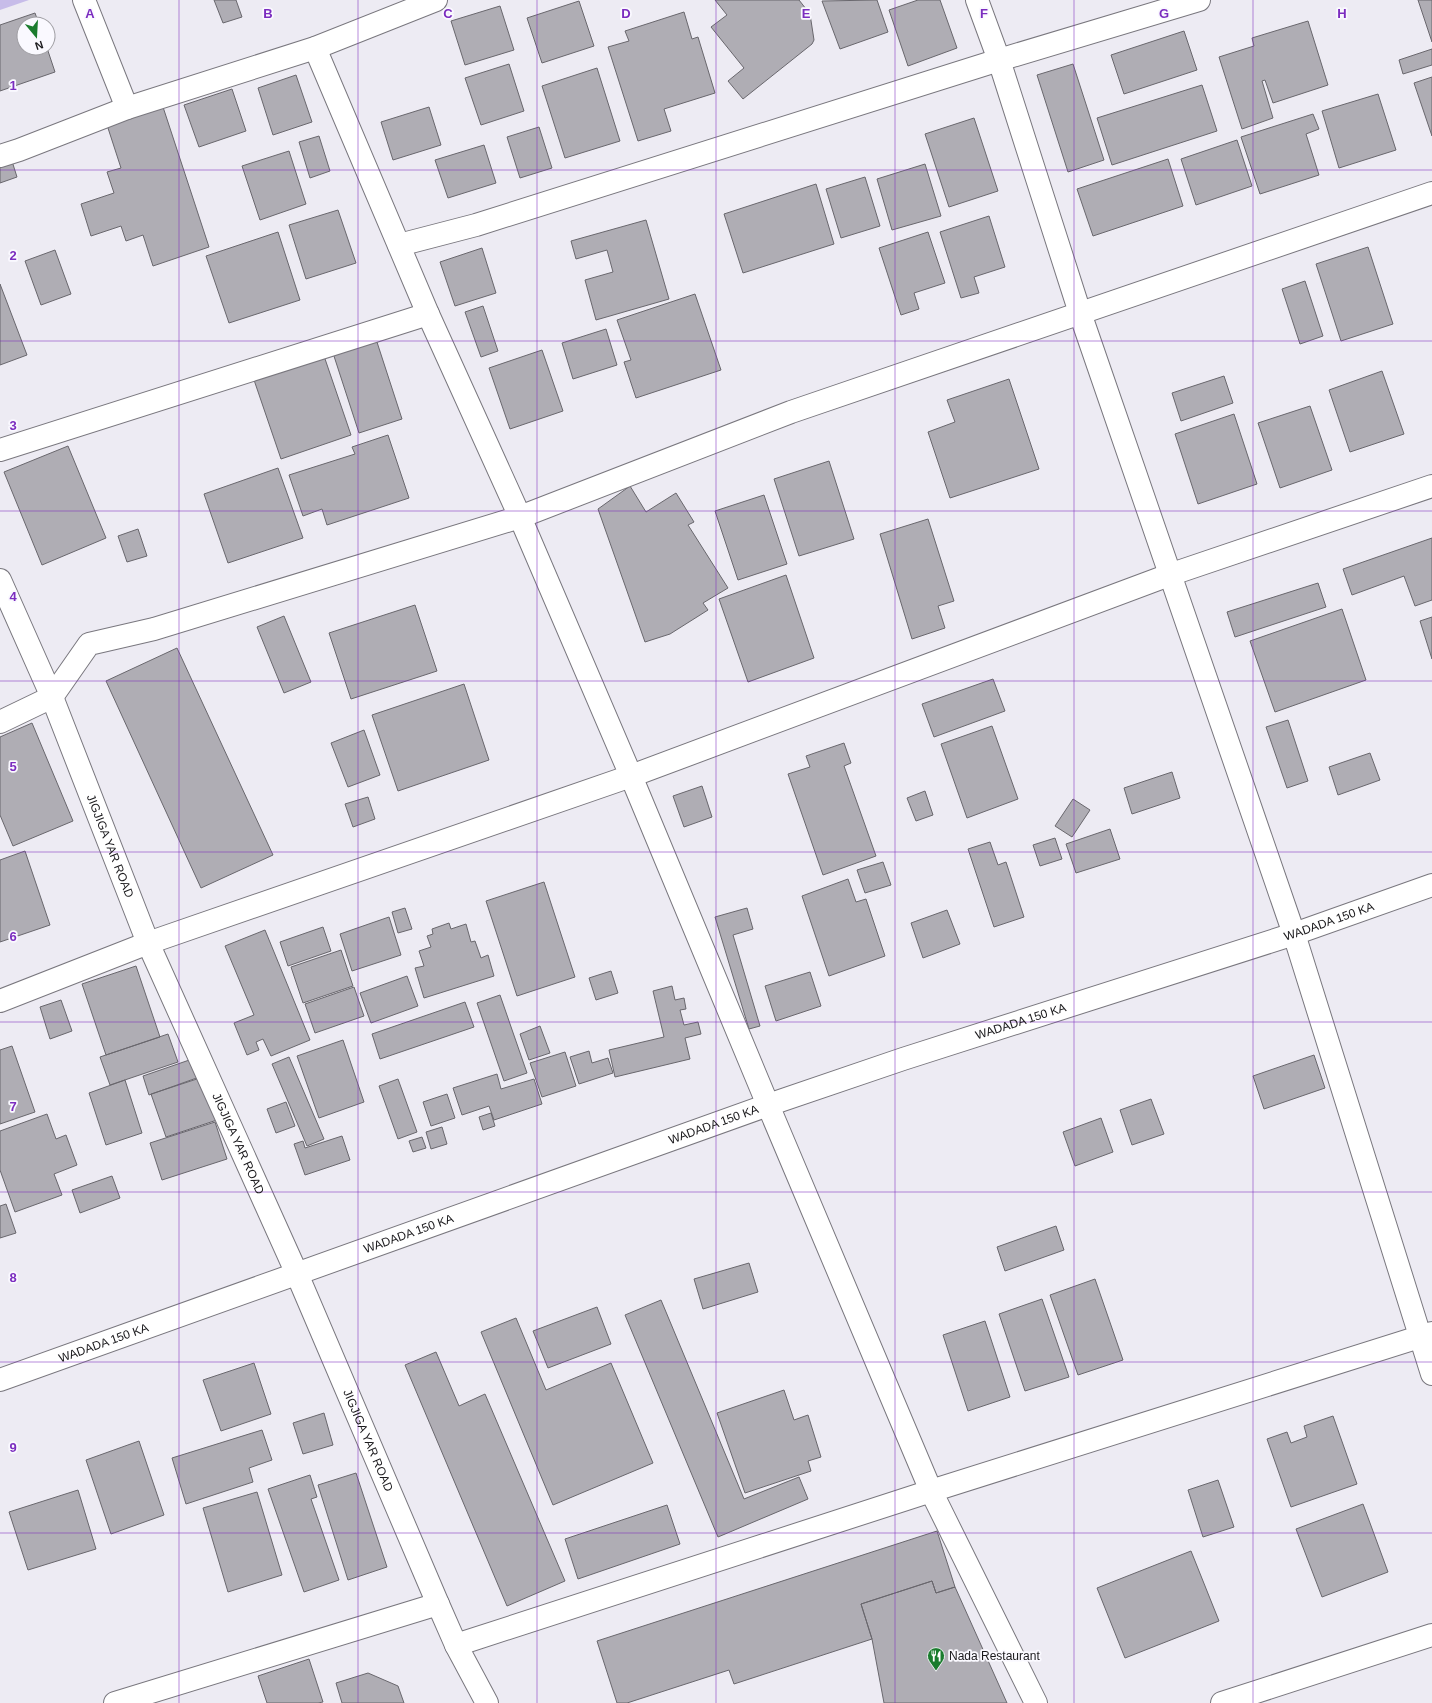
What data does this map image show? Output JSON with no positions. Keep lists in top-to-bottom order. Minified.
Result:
{"streets":{"street":["JIGJIGA YAR ROAD","WADADA 150 KA"]},"crossings":[["JIGJIGA YAR ROAD","WADADA 150 KA"]],"places":{"restaurant":["Nada Restaurant"]},"north":"bottom","grid":{"columns":["A","B","C","D","E","F","G","H"],"rows":["1","2","3","4","5","6","7","8","9"]}}
